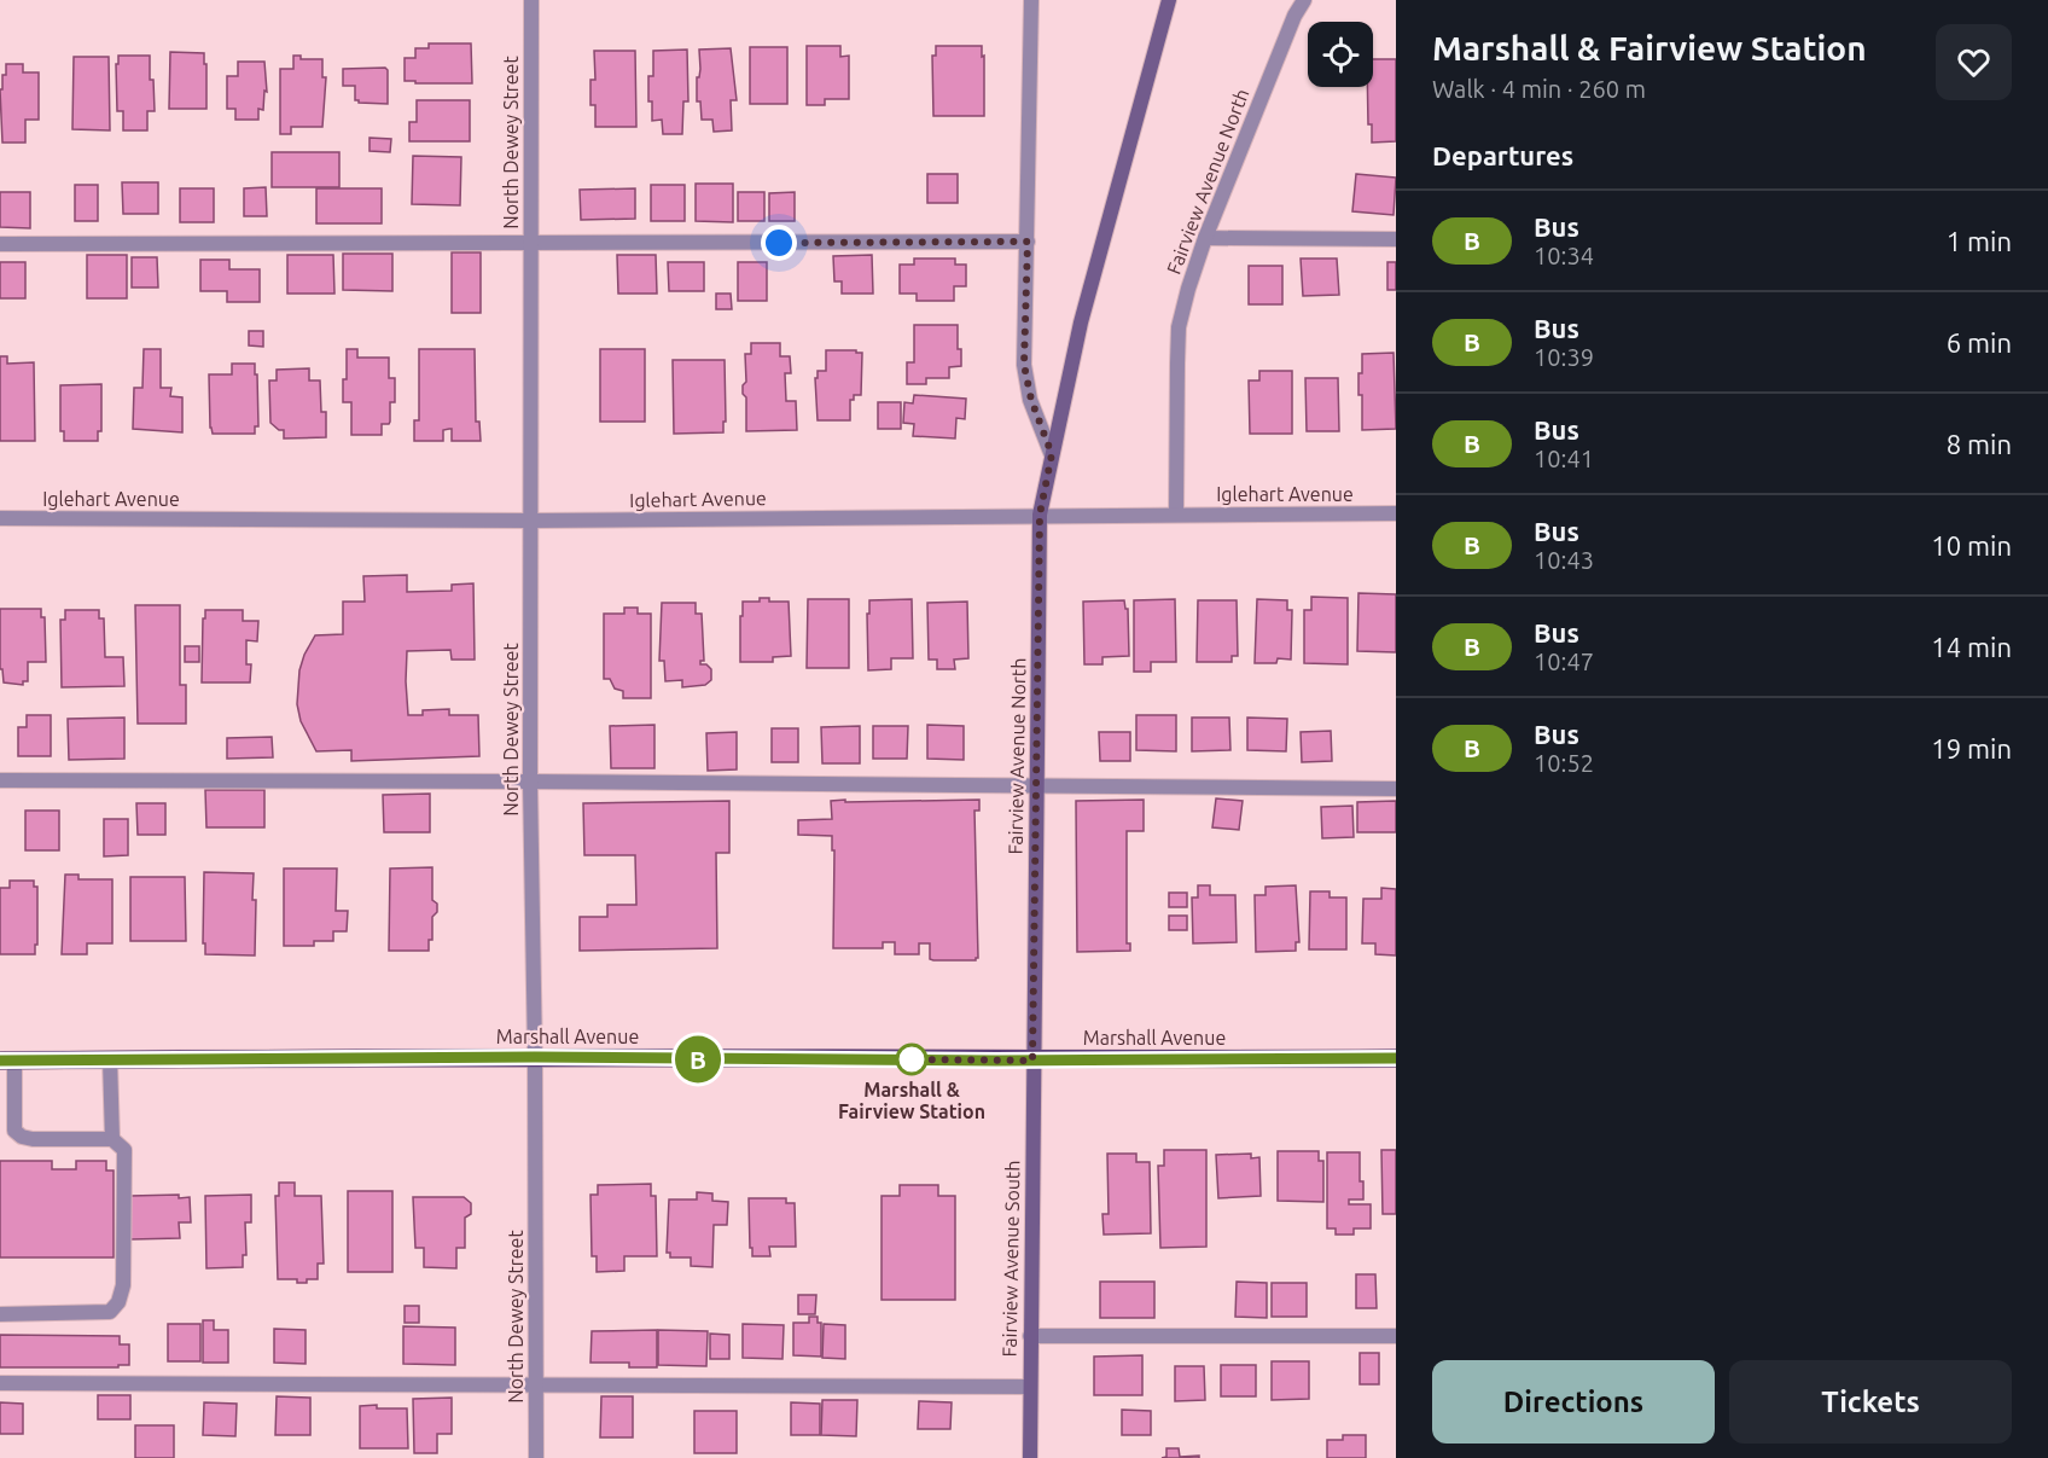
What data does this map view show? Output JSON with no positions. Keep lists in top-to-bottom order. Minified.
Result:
{"streets":{"main road":["Marshall Avenue"],"street":["North Dewey Street","Fairview Avenue North","Iglehart Avenue","Fairview Avenue South"]},"crossings":[["North Dewey Street","Iglehart Avenue"],["North Dewey Street","Marshall Avenue"],["Fairview Avenue North","Iglehart Avenue"],["Fairview Avenue North","Marshall Avenue"],["Fairview Avenue North","Fairview Avenue South"],["Marshall Avenue","Fairview Avenue South"]],"places":["Marshall & Fairview Station"],"lines":["bus line B"],"page":{"on_map":"B","heading":[["Marshall & Fairview Station","Walk · 4 min · 260 m"],"Departures"],"list":[{"mark":"B","name":"Bus","note":"10:34","value":"1 min"},{"mark":"B","name":"Bus","note":"10:39","value":"6 min"},{"mark":"B","name":"Bus","note":"10:41","value":"8 min"},{"mark":"B","name":"Bus","note":"10:43","value":"10 min"},{"mark":"B","name":"Bus","note":"10:47","value":"14 min"},{"mark":"B","name":"Bus","note":"10:52","value":"19 min"}],"buttons":["Directions","Tickets"]}}
